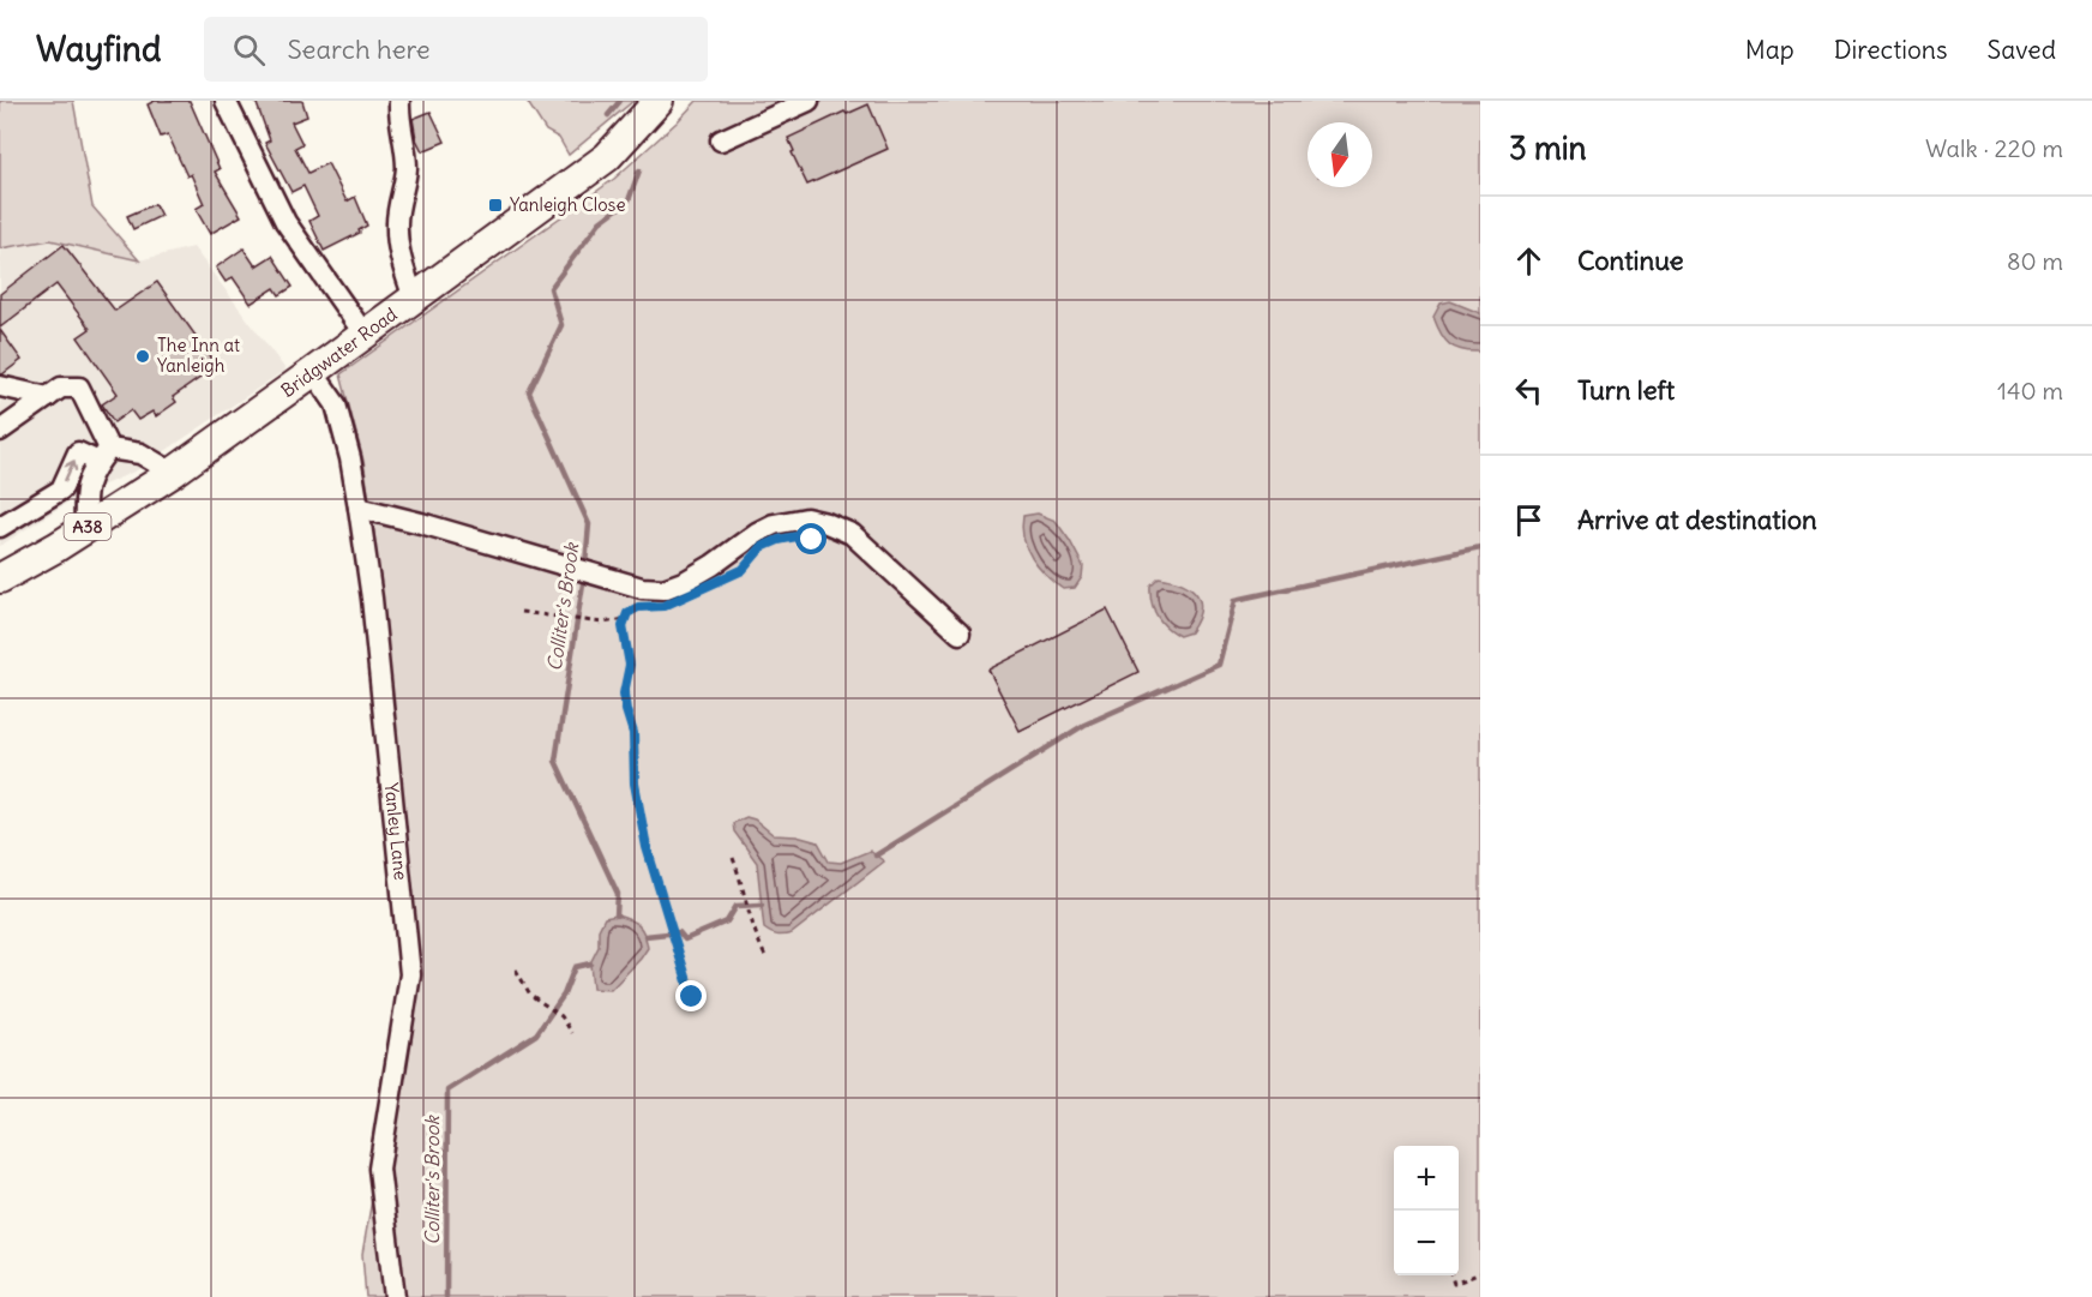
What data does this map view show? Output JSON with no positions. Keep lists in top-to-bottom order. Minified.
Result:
{"streets":{"highway":["Bridgwater Road","A38"],"street":["Yanley Lane"]},"crossings":[["Bridgwater Road","Yanley Lane"]],"water":["Colliter's Brook"],"places":{"transit":["Yanleigh Close"],"other":["The Inn at Yanleigh"]},"north":"bottom","page":{"header":"Wayfind","search":"Search here","nav":["Map","Directions","Saved"],"heading":["3 min","Walk · 220 m"],"list":[["Continue","80 m"],["Turn left","140 m"],"Arrive at destination"],"map_buttons":["+","−"]}}
